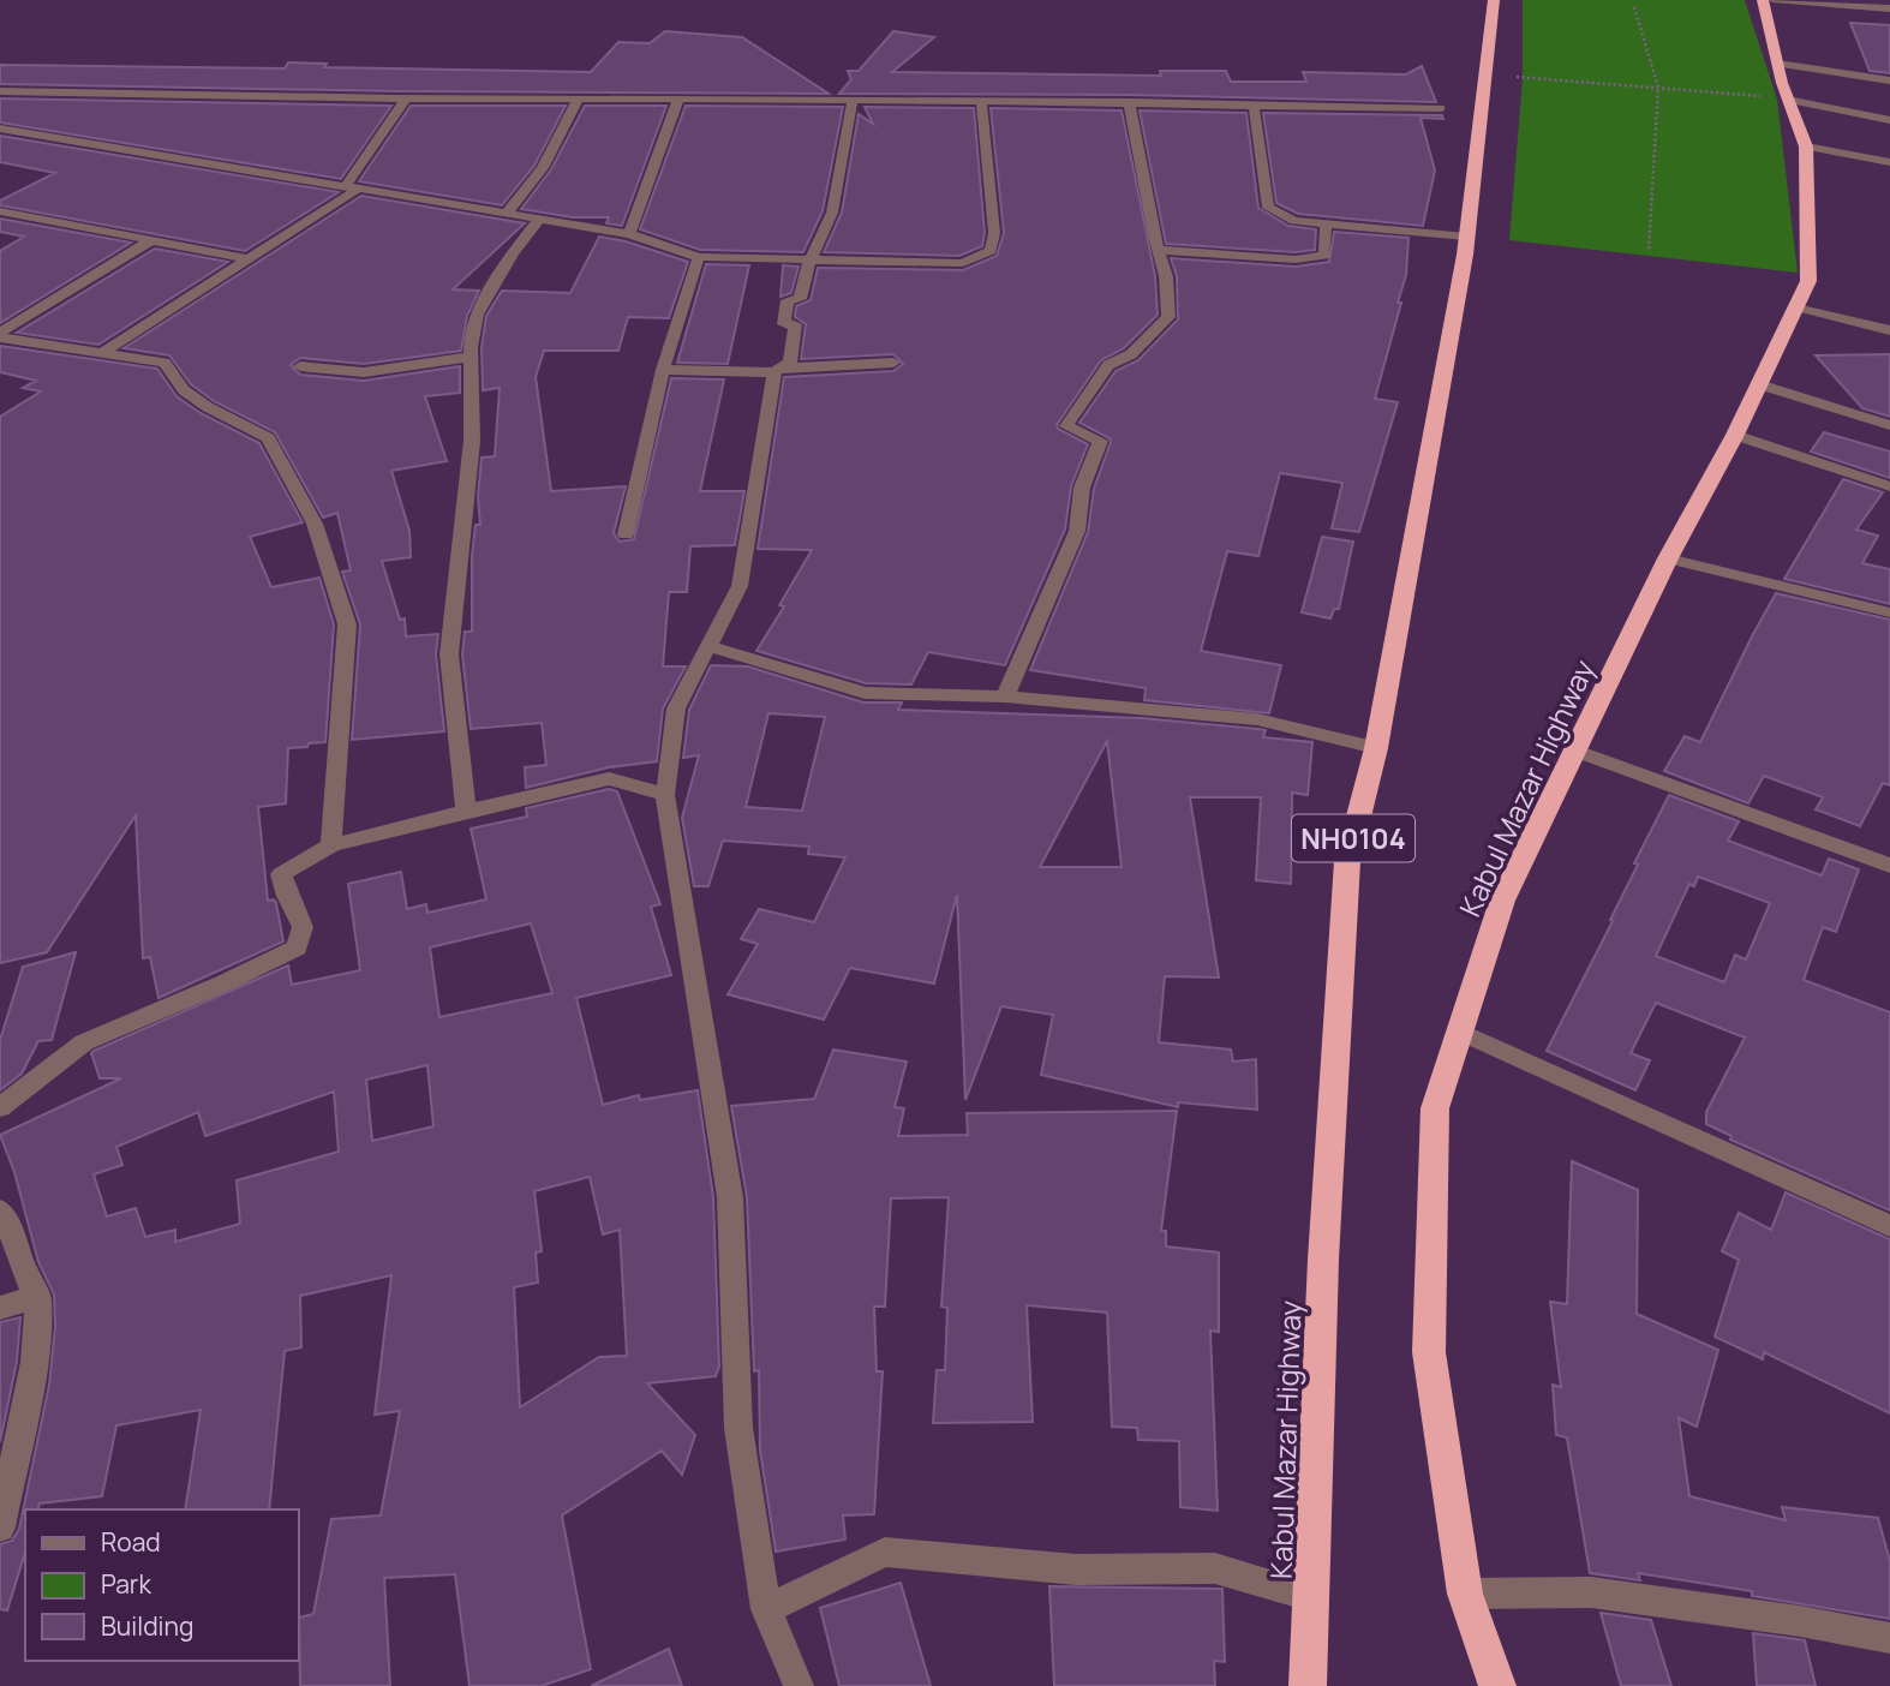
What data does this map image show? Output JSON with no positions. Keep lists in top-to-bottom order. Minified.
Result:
{"streets":{"highway":["Kabul Mazar Highway","NH0104"]},"legend":["Road","Park","Building"]}
